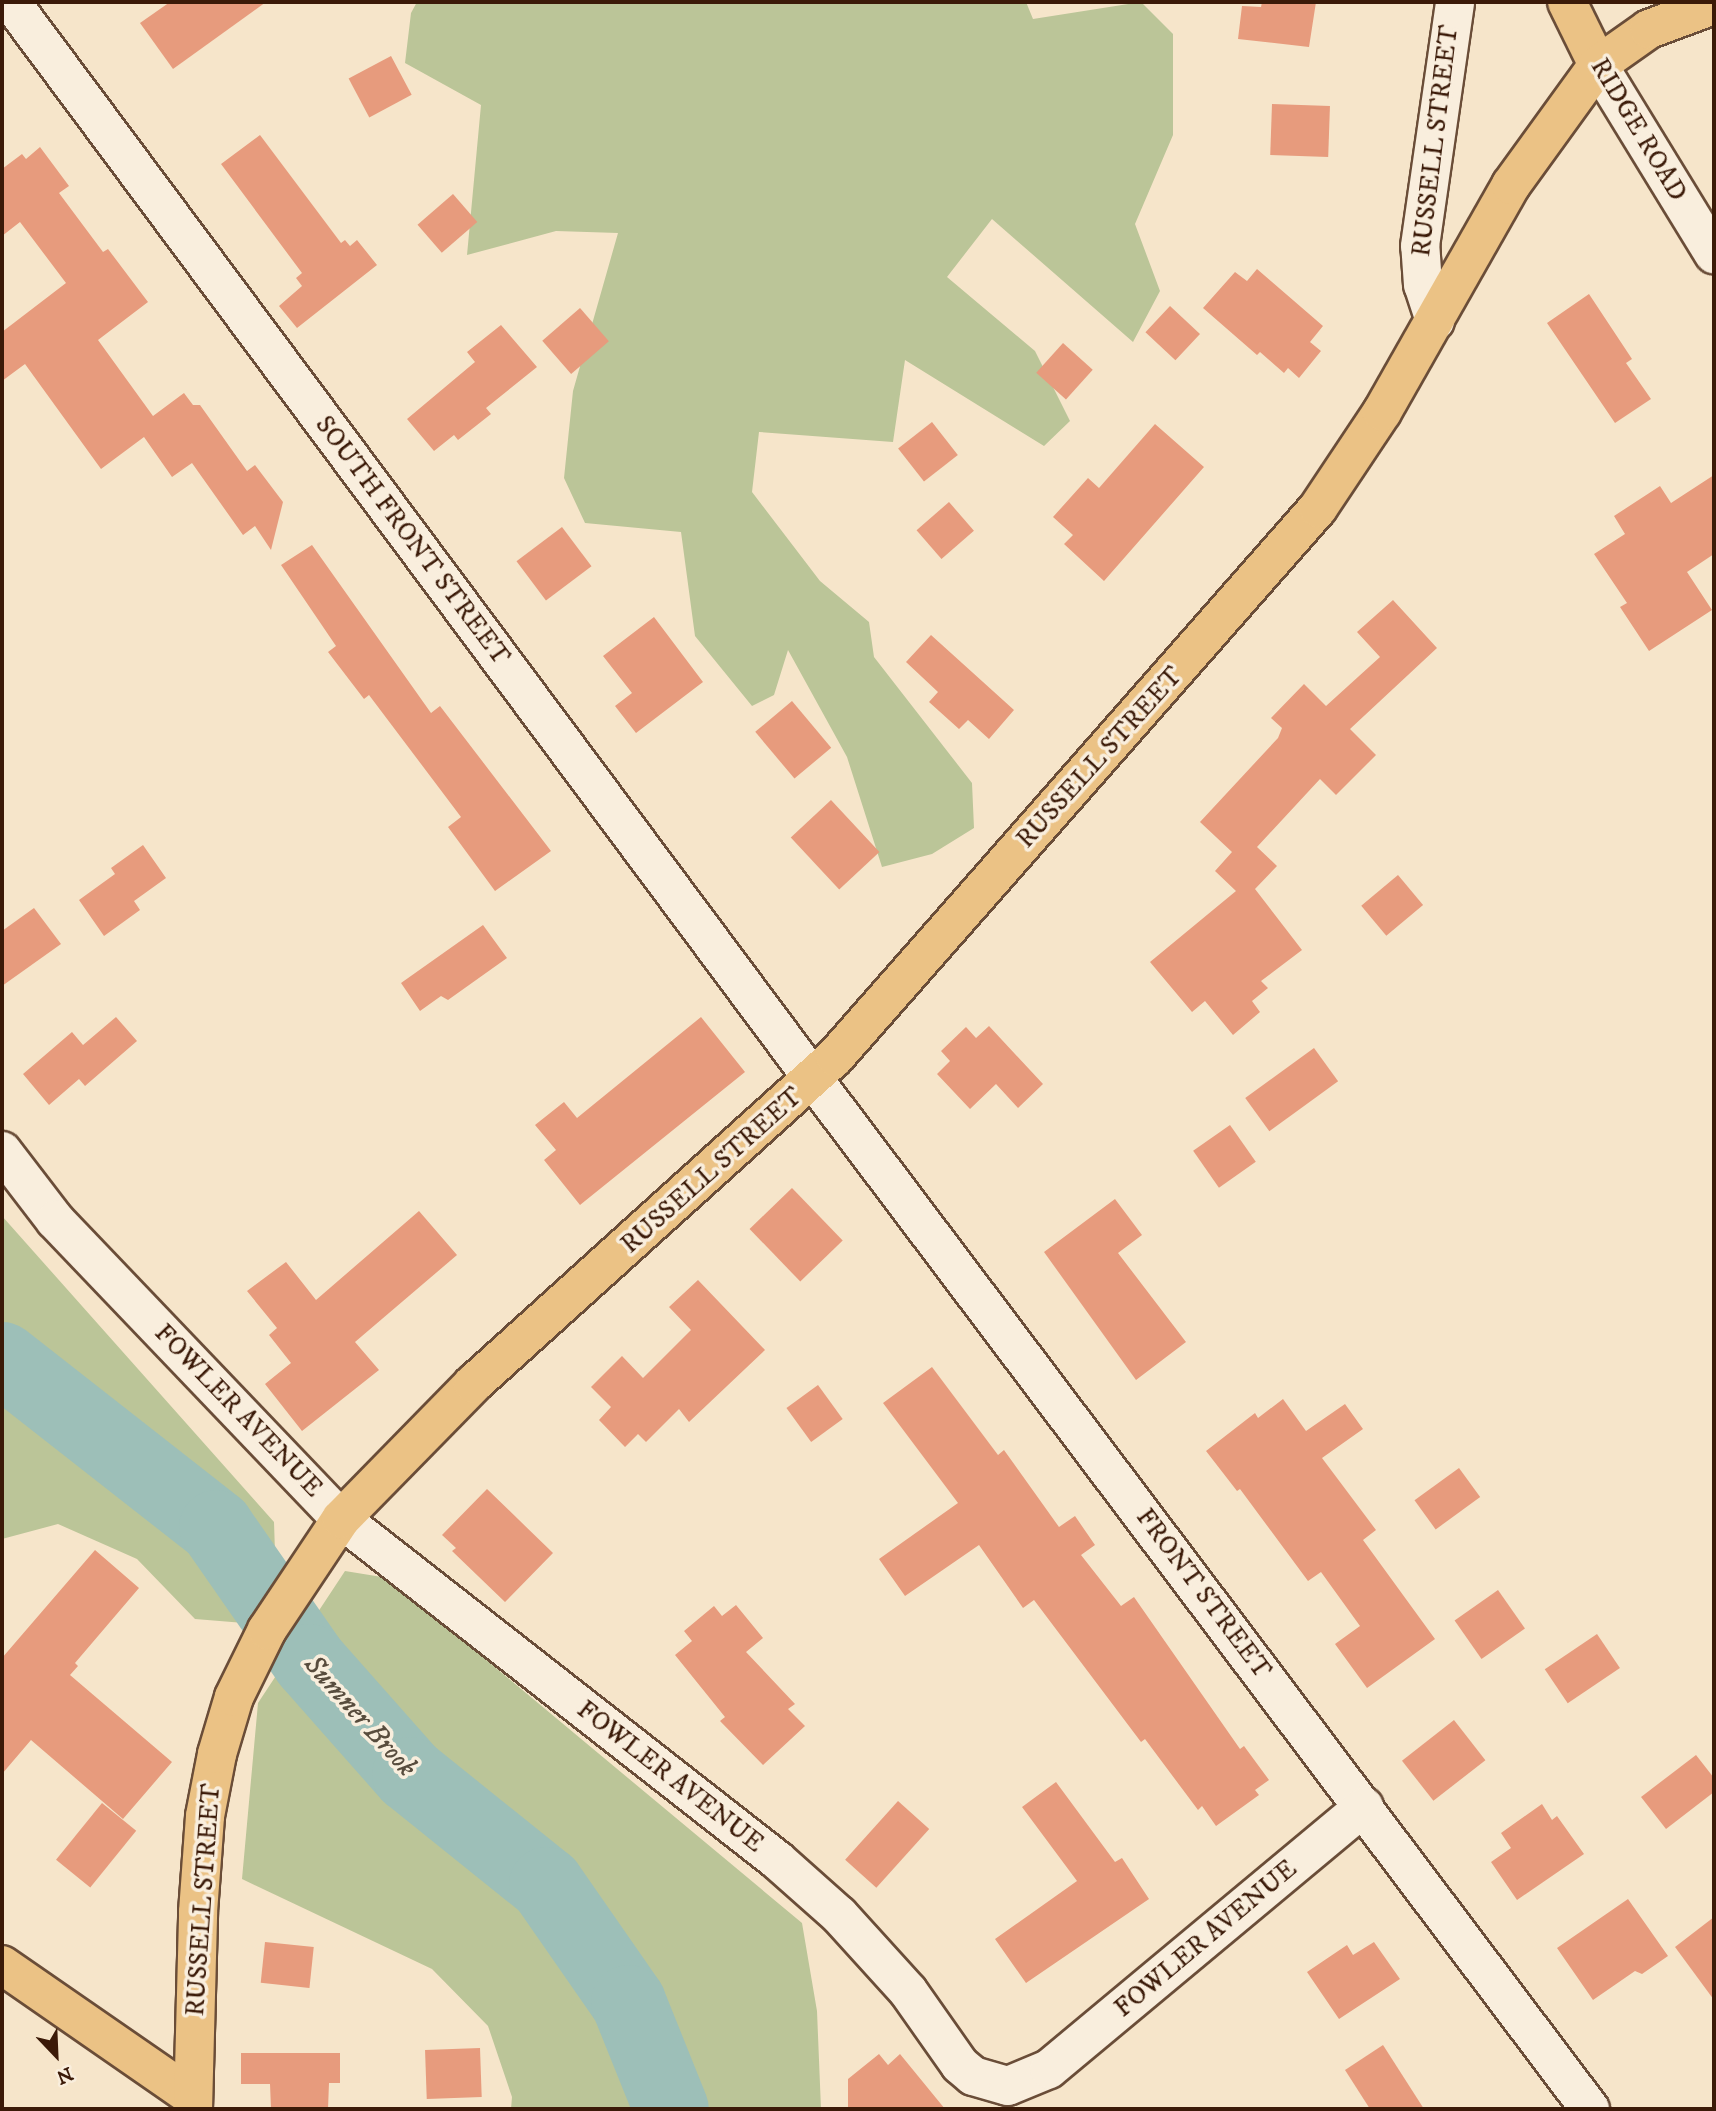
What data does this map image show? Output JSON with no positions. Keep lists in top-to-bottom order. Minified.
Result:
{"streets":{"main road":["RIDGE ROAD","RUSSELL STREET"],"street":["SOUTH FRONT STREET","FOWLER AVENUE","FRONT STREET"]},"crossings":[["RIDGE ROAD","RUSSELL STREET"],["RUSSELL STREET","SOUTH FRONT STREET"],["RUSSELL STREET","FOWLER AVENUE"],["RUSSELL STREET","FRONT STREET"],["SOUTH FRONT STREET","FRONT STREET"],["FOWLER AVENUE","FRONT STREET"]],"water":["Sumner Brook"],"north":"bottom right"}
